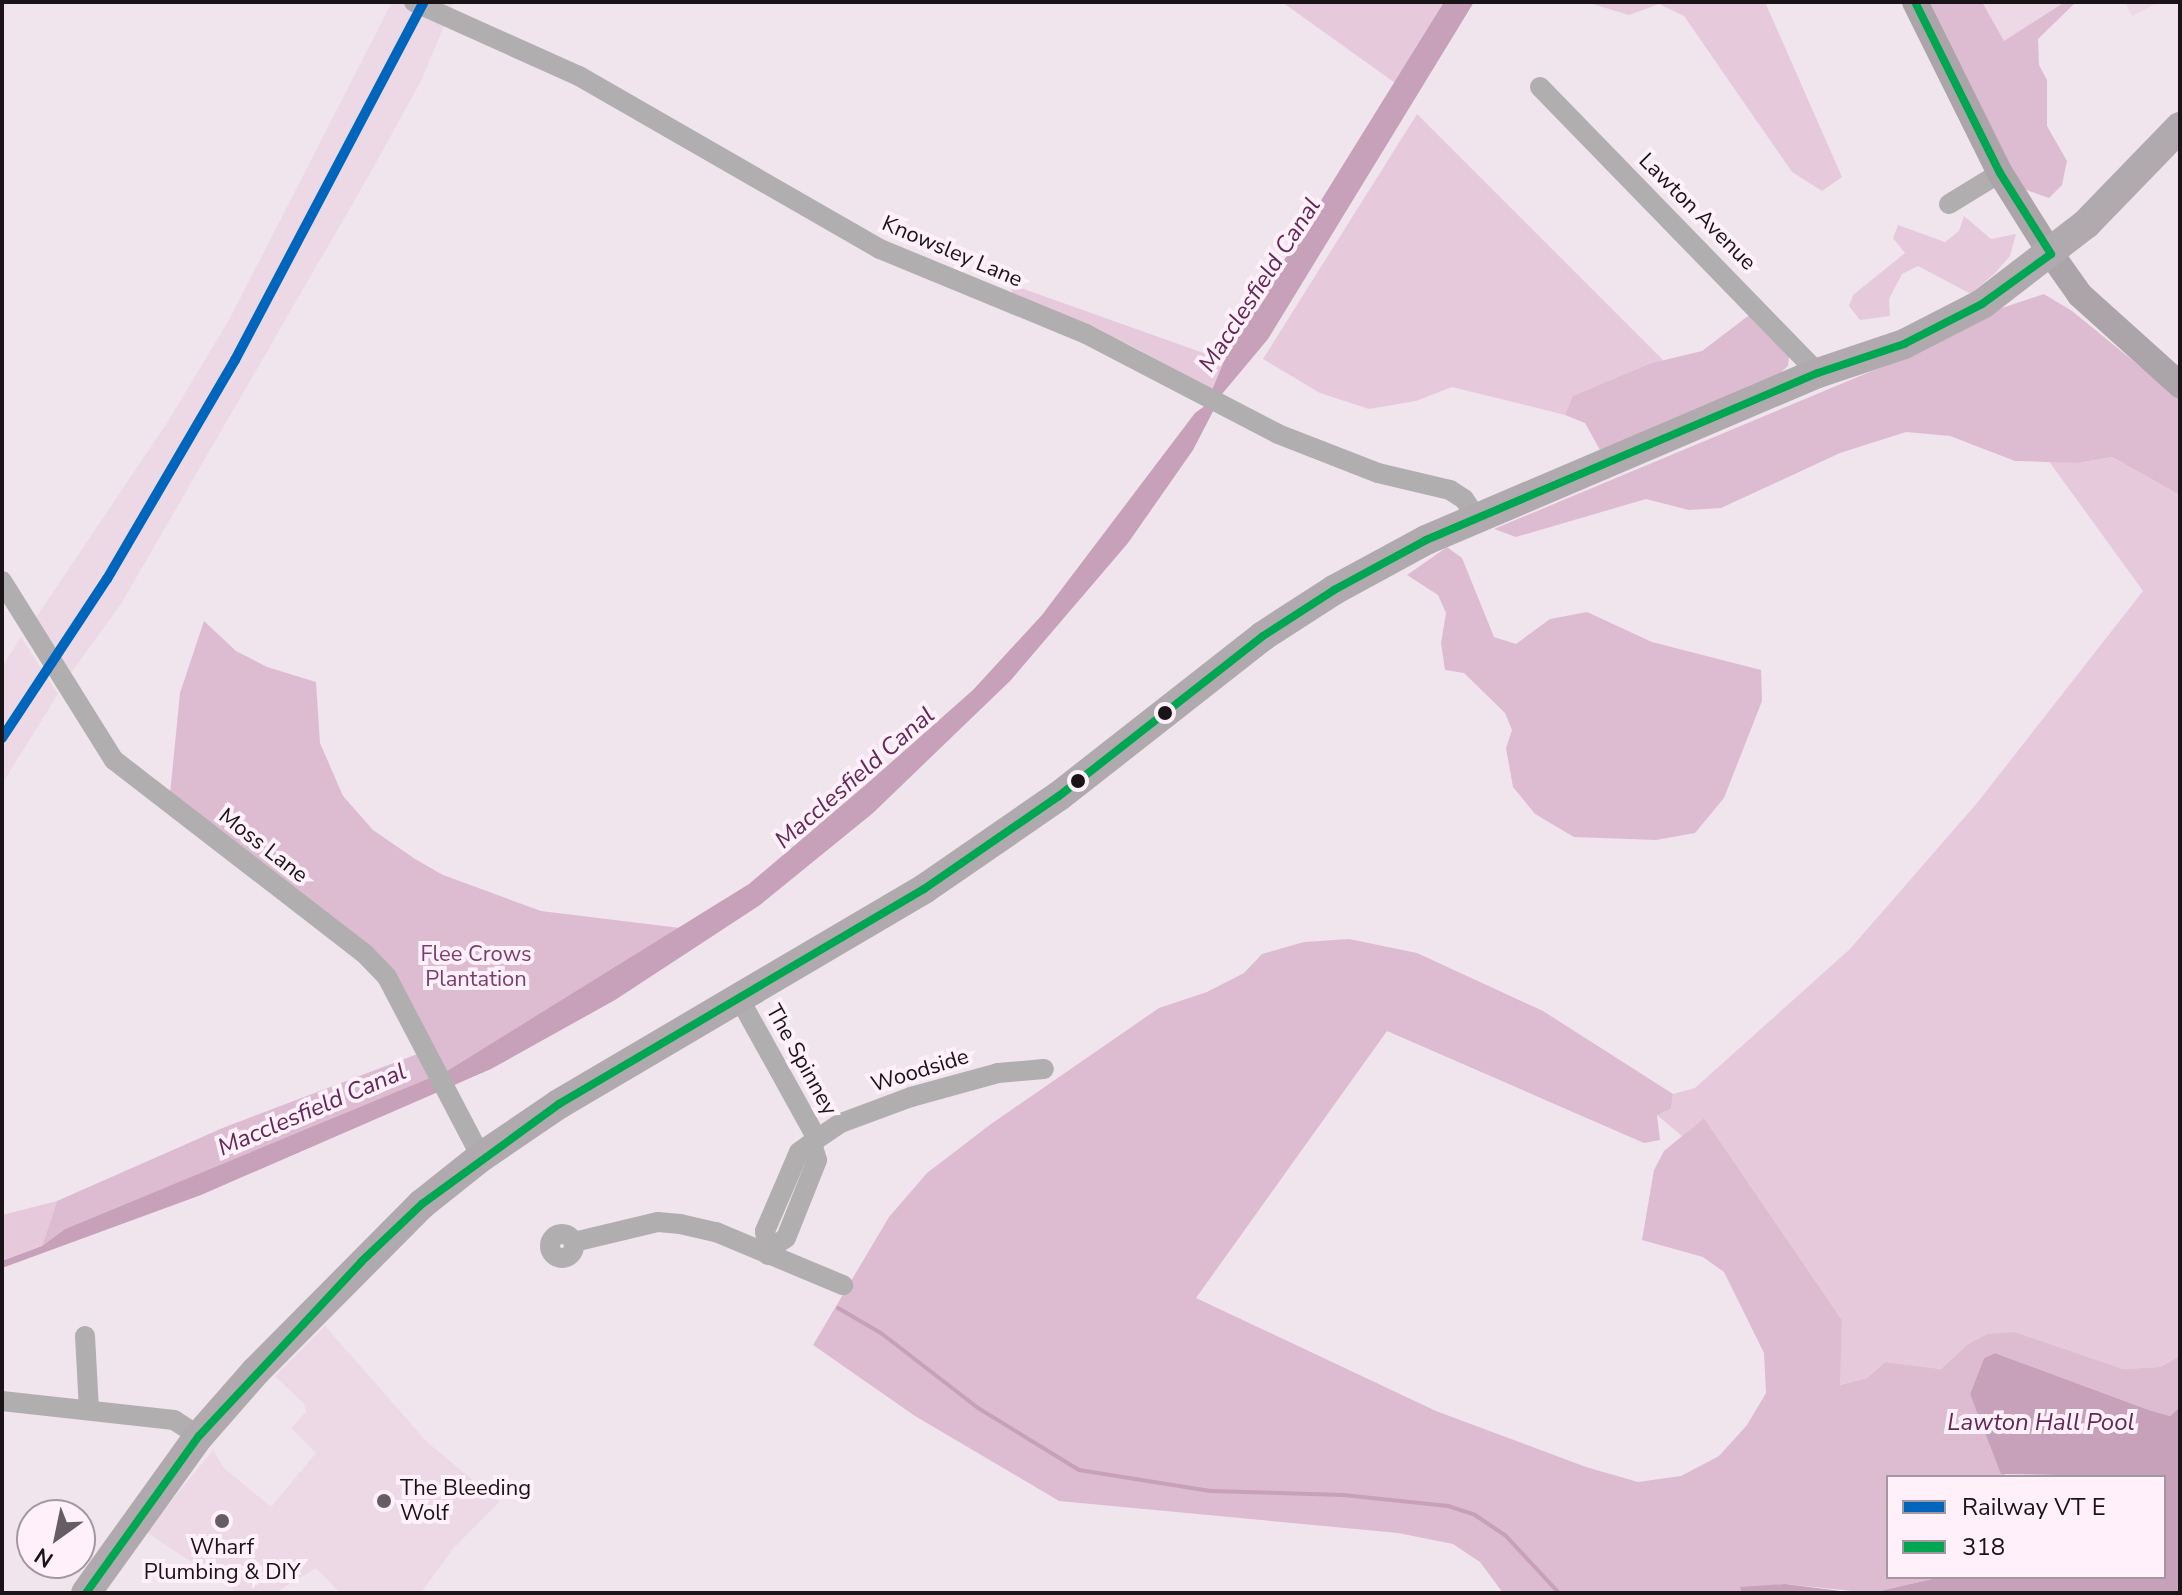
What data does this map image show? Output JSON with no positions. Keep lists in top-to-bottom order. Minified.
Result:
{"streets":{"street":["Lawton Avenue","Knowsley Lane","Moss Lane","The Spinney","Woodside"]},"crossings":[["The Spinney","Woodside"]],"water":["Macclesfield Canal","Lawton Hall Pool"],"parks":["Flee Crows Plantation"],"places":["The Bleeding Wolf","Wharf Plumbing & DIY"],"lines":["transit line 318"],"legend":["Railway VT E","318"],"north":"bottom left"}
